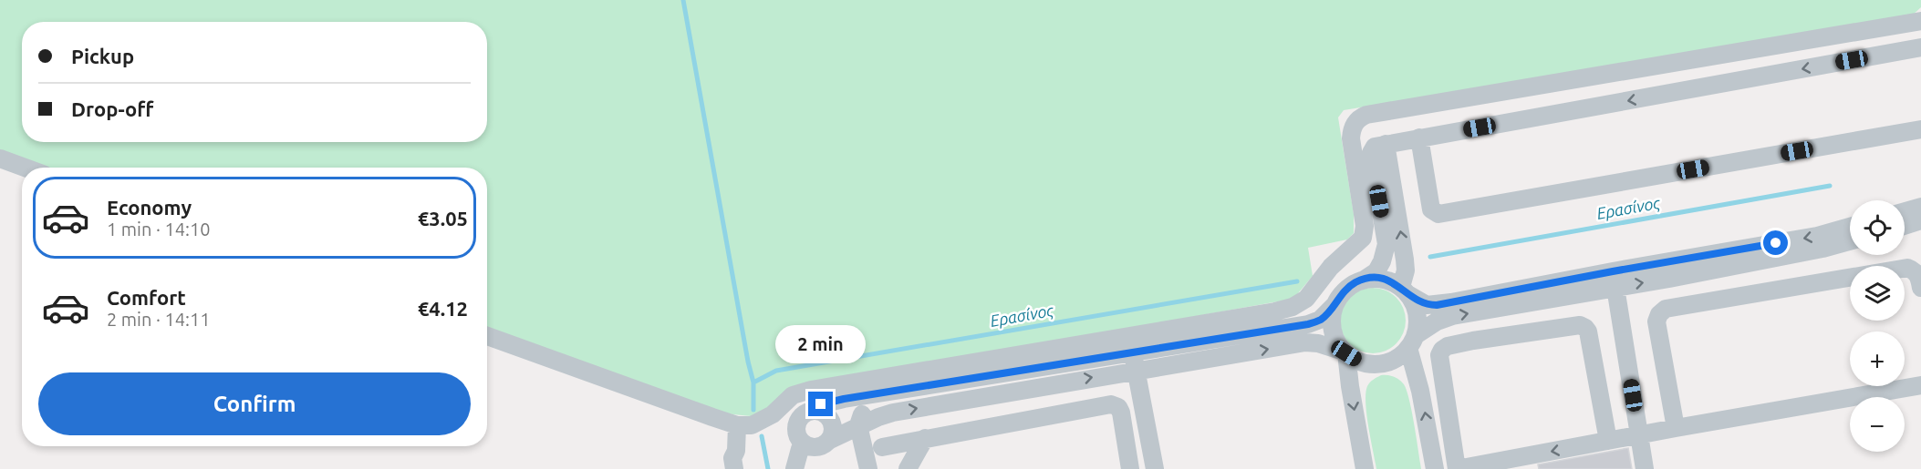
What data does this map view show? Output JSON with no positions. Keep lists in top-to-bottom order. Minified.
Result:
{"water":["Ερασίνος"],"page":{"banner":["Pickup","Drop-off"],"list":[{"name":"Economy","note":"1 min · 14:10","value":"€3.05"},{"name":"Comfort","note":"2 min · 14:11","value":"€4.12"}],"map_buttons":["+","−"],"bubble":"2 min","buttons":"Confirm"}}
